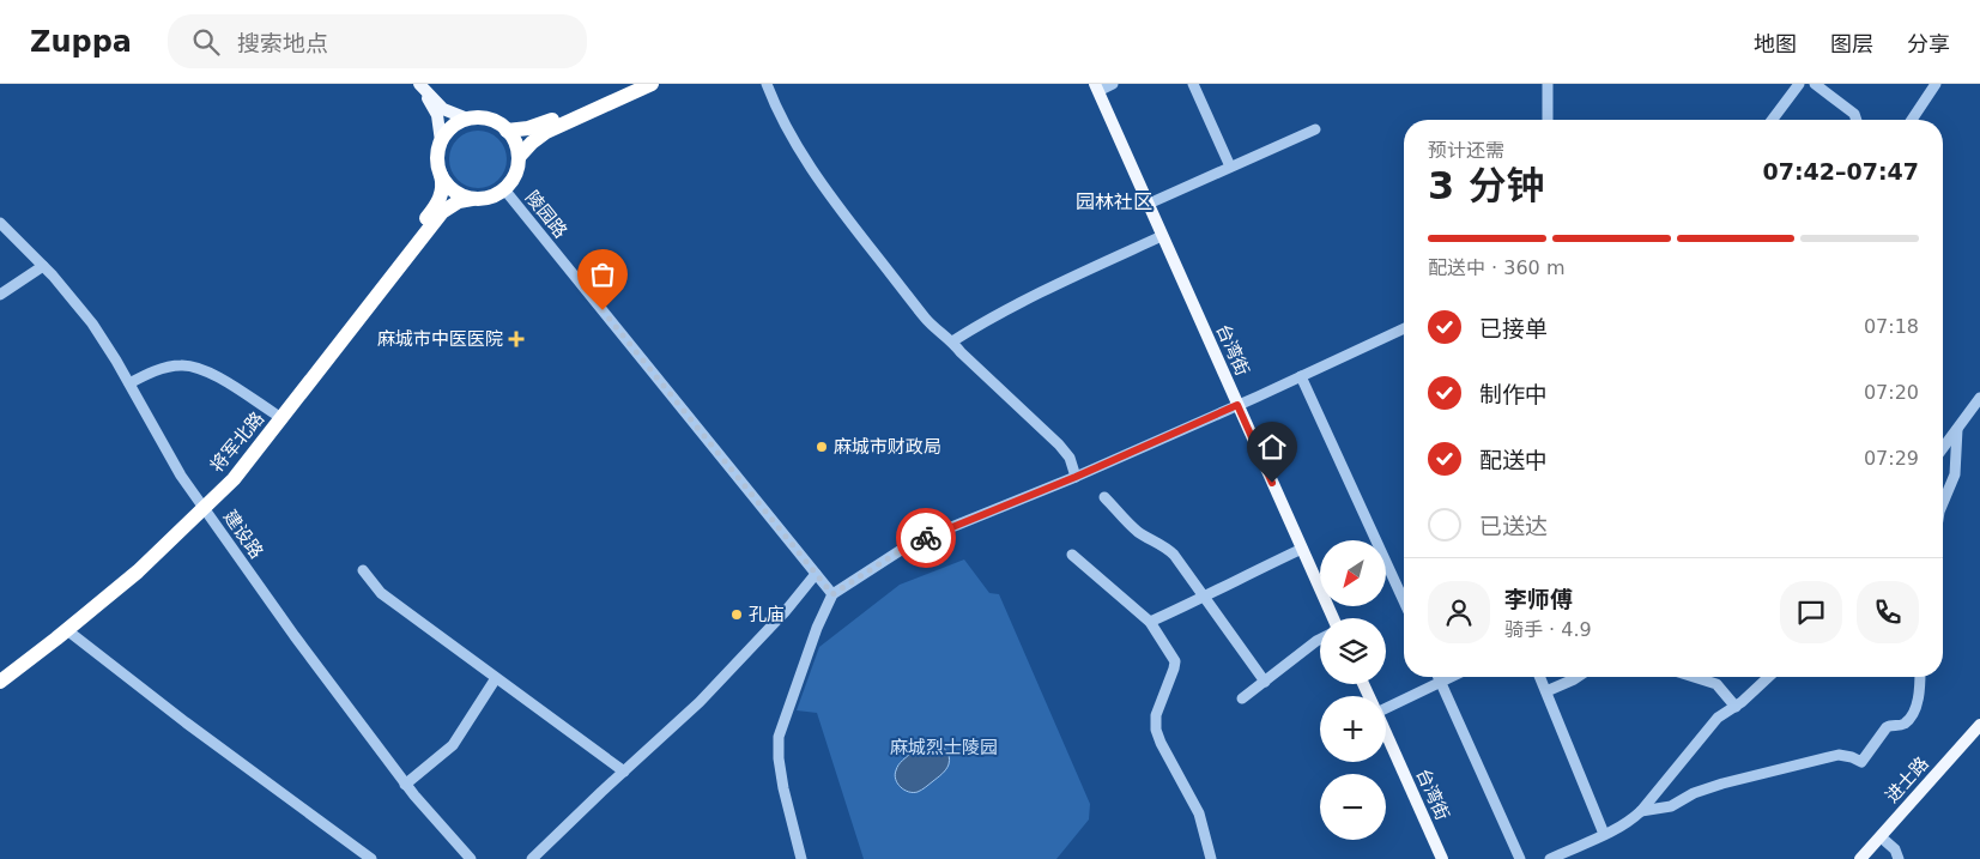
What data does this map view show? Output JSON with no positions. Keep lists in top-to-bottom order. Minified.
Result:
{"streets":{"highway":["将军北路"],"main road":["台湾街","进士路"],"street":["陵园路","建设路"]},"crossings":[["陵园路","将军北路"],["将军北路","建设路"]],"districts":["园林社区"],"parks":["麻城烈士陵园"],"places":{"health":["麻城市中医医院"],"other":["麻城市财政局","孔庙"]},"north":"bottom left","page":{"header":"Zuppa","search":"搜索地点","nav":["地图","图层","分享"],"heading":["3 分钟","预计还需","07:42–07:47"],"panel":["李师傅","骑手 · 4.9"],"bar":"配送中 · 360 m","list":[["已接单","07:18"],["制作中","07:20"],["配送中","07:29"],"已送达"],"map_buttons":["+","−"]}}
